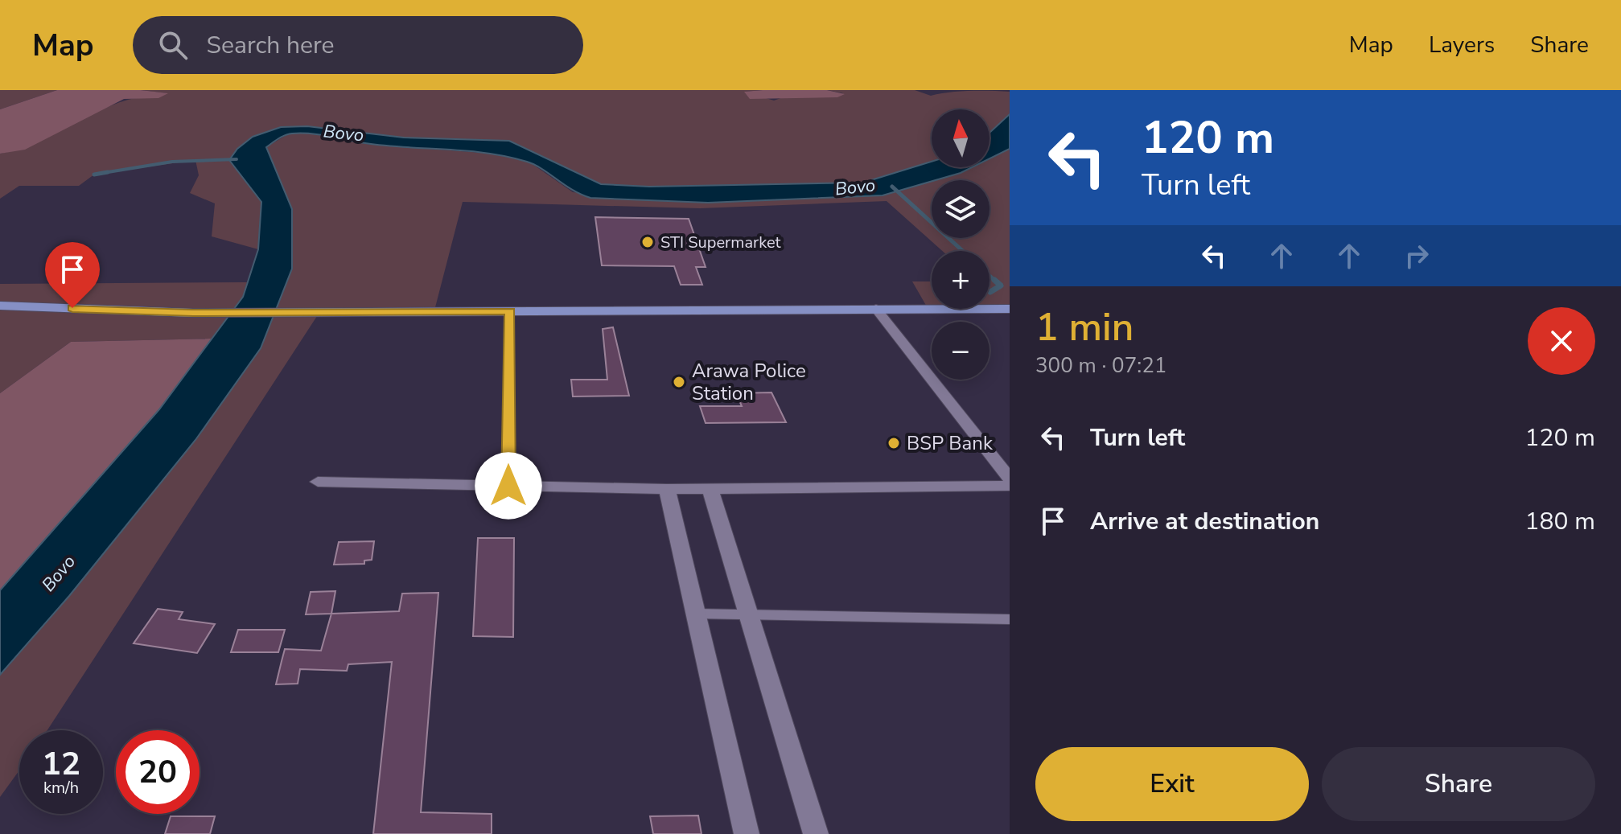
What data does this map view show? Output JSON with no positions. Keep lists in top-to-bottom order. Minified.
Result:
{"water":["Bovo"],"places":["STI Supermarket","Arawa Police Station","BSP Bank"],"north":"top","page":{"header":"Map","search":"Search here","nav":["Map","Layers","Share"],"turn":["120 m","Turn left"],"map_buttons":["+","−"],"heading":["1 min","300 m · 07:21"],"list":[{"name":"Turn left","value":"120 m"},{"name":"Arrive at destination","value":"180 m"}],"speed":"12 km/h","limit":"20","buttons":["Exit","Share"]}}
